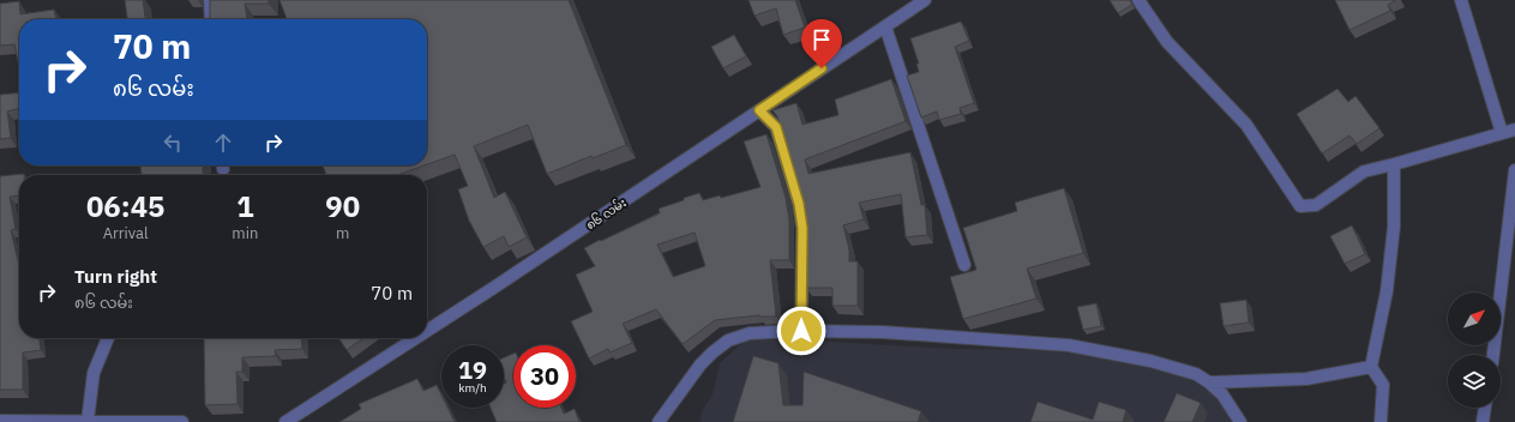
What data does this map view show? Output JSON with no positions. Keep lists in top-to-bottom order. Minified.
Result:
{"streets":{"street":["၈၆ လမ်း"]},"north":"top right","page":{"turn":["70 m","၈၆ လမ်း"],"eta":["06:45","Arrival","1","min","90","m"],"list":[{"name":"Turn right","note":"၈၆ လမ်း","value":"70 m"}],"speed":"19 km/h","limit":"30"}}
